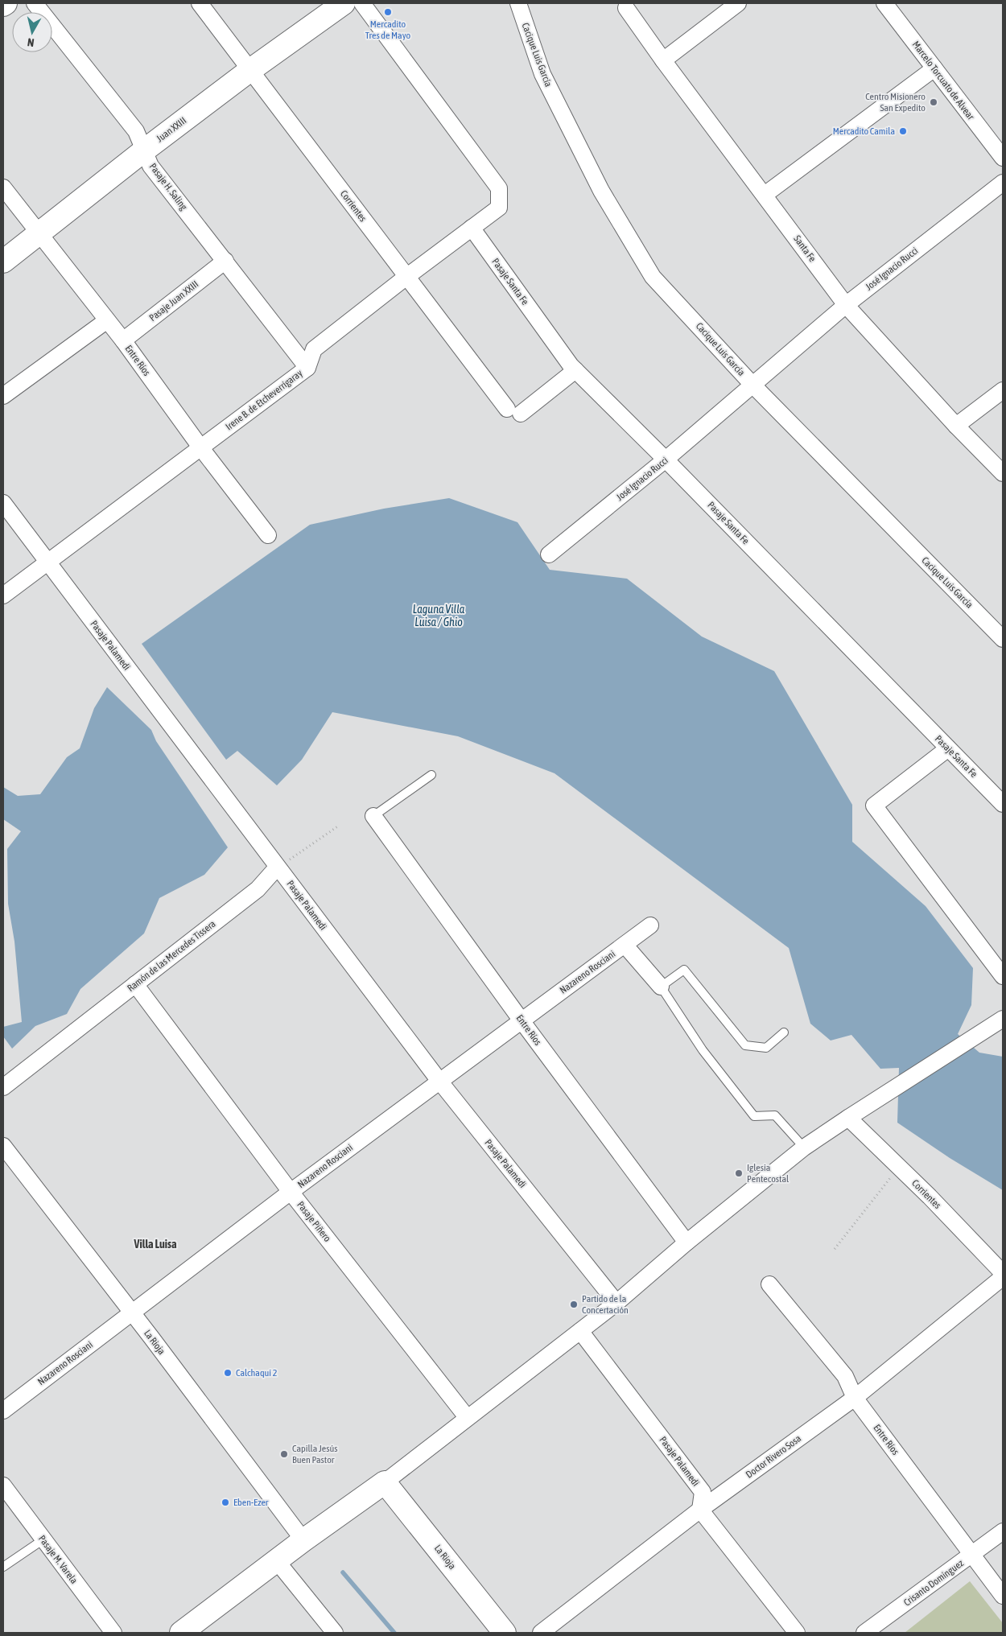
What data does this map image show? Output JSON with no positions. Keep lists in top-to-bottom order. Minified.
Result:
{"streets":{"street":["Cacique Luis García","Marcelo Torcuato de Alvear","Juan XXIII","Pasaje H. Saling","Corrientes","Santa Fe","José Ignacio Rucci","Pasaje Santa Fe","Pasaje Juan XXIII","Entre Ríos","Irene B. de Etcheverrigaray","Pasaje Palamedi","Ramón de las Mercedes Tissera","Nazareno Rosciani","Pasaje Piñero","La Rioja","Doctor Rivero Sosa","Pasaje M. Varela","Crisanto Domínguez"]},"crossings":[["Cacique Luis García","José Ignacio Rucci"],["Juan XXIII","Pasaje H. Saling"],["Juan XXIII","Corrientes"],["Juan XXIII","Entre Ríos"],["Pasaje H. Saling","Pasaje Juan XXIII"],["Pasaje H. Saling","Irene B. de Etcheverrigaray"],["Corrientes","Pasaje Santa Fe"],["Corrientes","Irene B. de Etcheverrigaray"],["Santa Fe","José Ignacio Rucci"],["José Ignacio Rucci","Pasaje Santa Fe"],["Pasaje Santa Fe","Irene B. de Etcheverrigaray"],["Pasaje Juan XXIII","Entre Ríos"],["Entre Ríos","Irene B. de Etcheverrigaray"],["Entre Ríos","Nazareno Rosciani"],["Entre Ríos","Doctor Rivero Sosa"],["Entre Ríos","Crisanto Domínguez"],["Irene B. de Etcheverrigaray","Pasaje Palamedi"],["Pasaje Palamedi","Ramón de las Mercedes Tissera"],["Pasaje Palamedi","Nazareno Rosciani"],["Pasaje Palamedi","Doctor Rivero Sosa"],["Ramón de las Mercedes Tissera","Pasaje Piñero"],["Nazareno Rosciani","Pasaje Piñero"],["Nazareno Rosciani","La Rioja"]],"districts":["Villa Luisa"],"water":["Laguna Villa Luisa / Ghio"],"places":["Mercadito Tres de Mayo","Centro Misionero San Expedito","Mercadito Camila","Iglesia Pentecostal","Partido de la Concertación","Calchaquí 2","Capilla Jesús Buen Pastor","Eben-Ezer"],"north":"bottom"}
